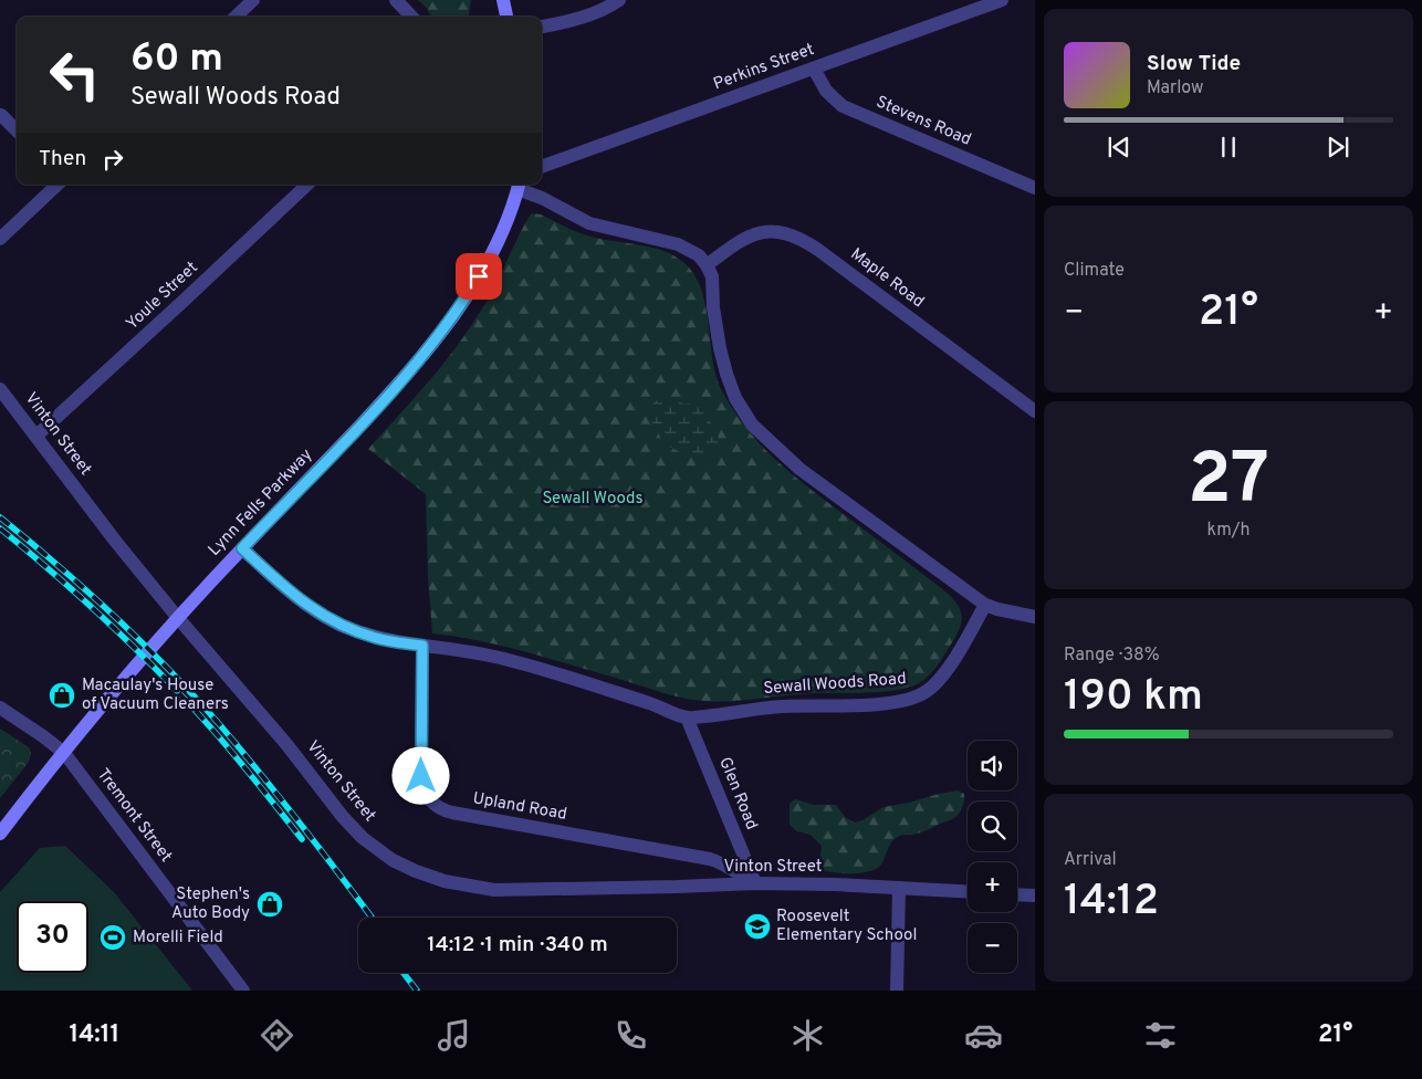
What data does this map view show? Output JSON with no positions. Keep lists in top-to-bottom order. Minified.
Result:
{"streets":{"main road":["Lynn Fells Parkway"],"street":["Perkins Street","Stevens Road","Maple Road","Youle Street","Vinton Street","Sewall Woods Road","Glen Road","Upland Road","Tremont Street"]},"crossings":[["Perkins Street","Stevens Road"],["Youle Street","Vinton Street"],["Vinton Street","Lynn Fells Parkway"],["Vinton Street","Glen Road"],["Vinton Street","Upland Road"],["Lynn Fells Parkway","Sewall Woods Road"],["Lynn Fells Parkway","Tremont Street"],["Sewall Woods Road","Glen Road"],["Sewall Woods Road","Upland Road"],["Glen Road","Upland Road"]],"parks":["Sewall Woods"],"places":{"shop":["Macaulay's House of Vacuum Cleaners","Stephen's Auto Body"],"school or university":["Roosevelt Elementary School"],"sports":["Morelli Field"]},"page":{"turn":["60 m","Sewall Woods Road"],"song":["Slow Tide","Marlow"],"then":"Then","tile":["Climate",["27","km/h"],["Range · 38%","190 km"],["Arrival","14:12"]],"heat":["−","21°","+"],"map_buttons":["+","−"],"limit":"30","trip":"14:12 · 1 min · 340 m","tabs":["14:11","21°"]}}
